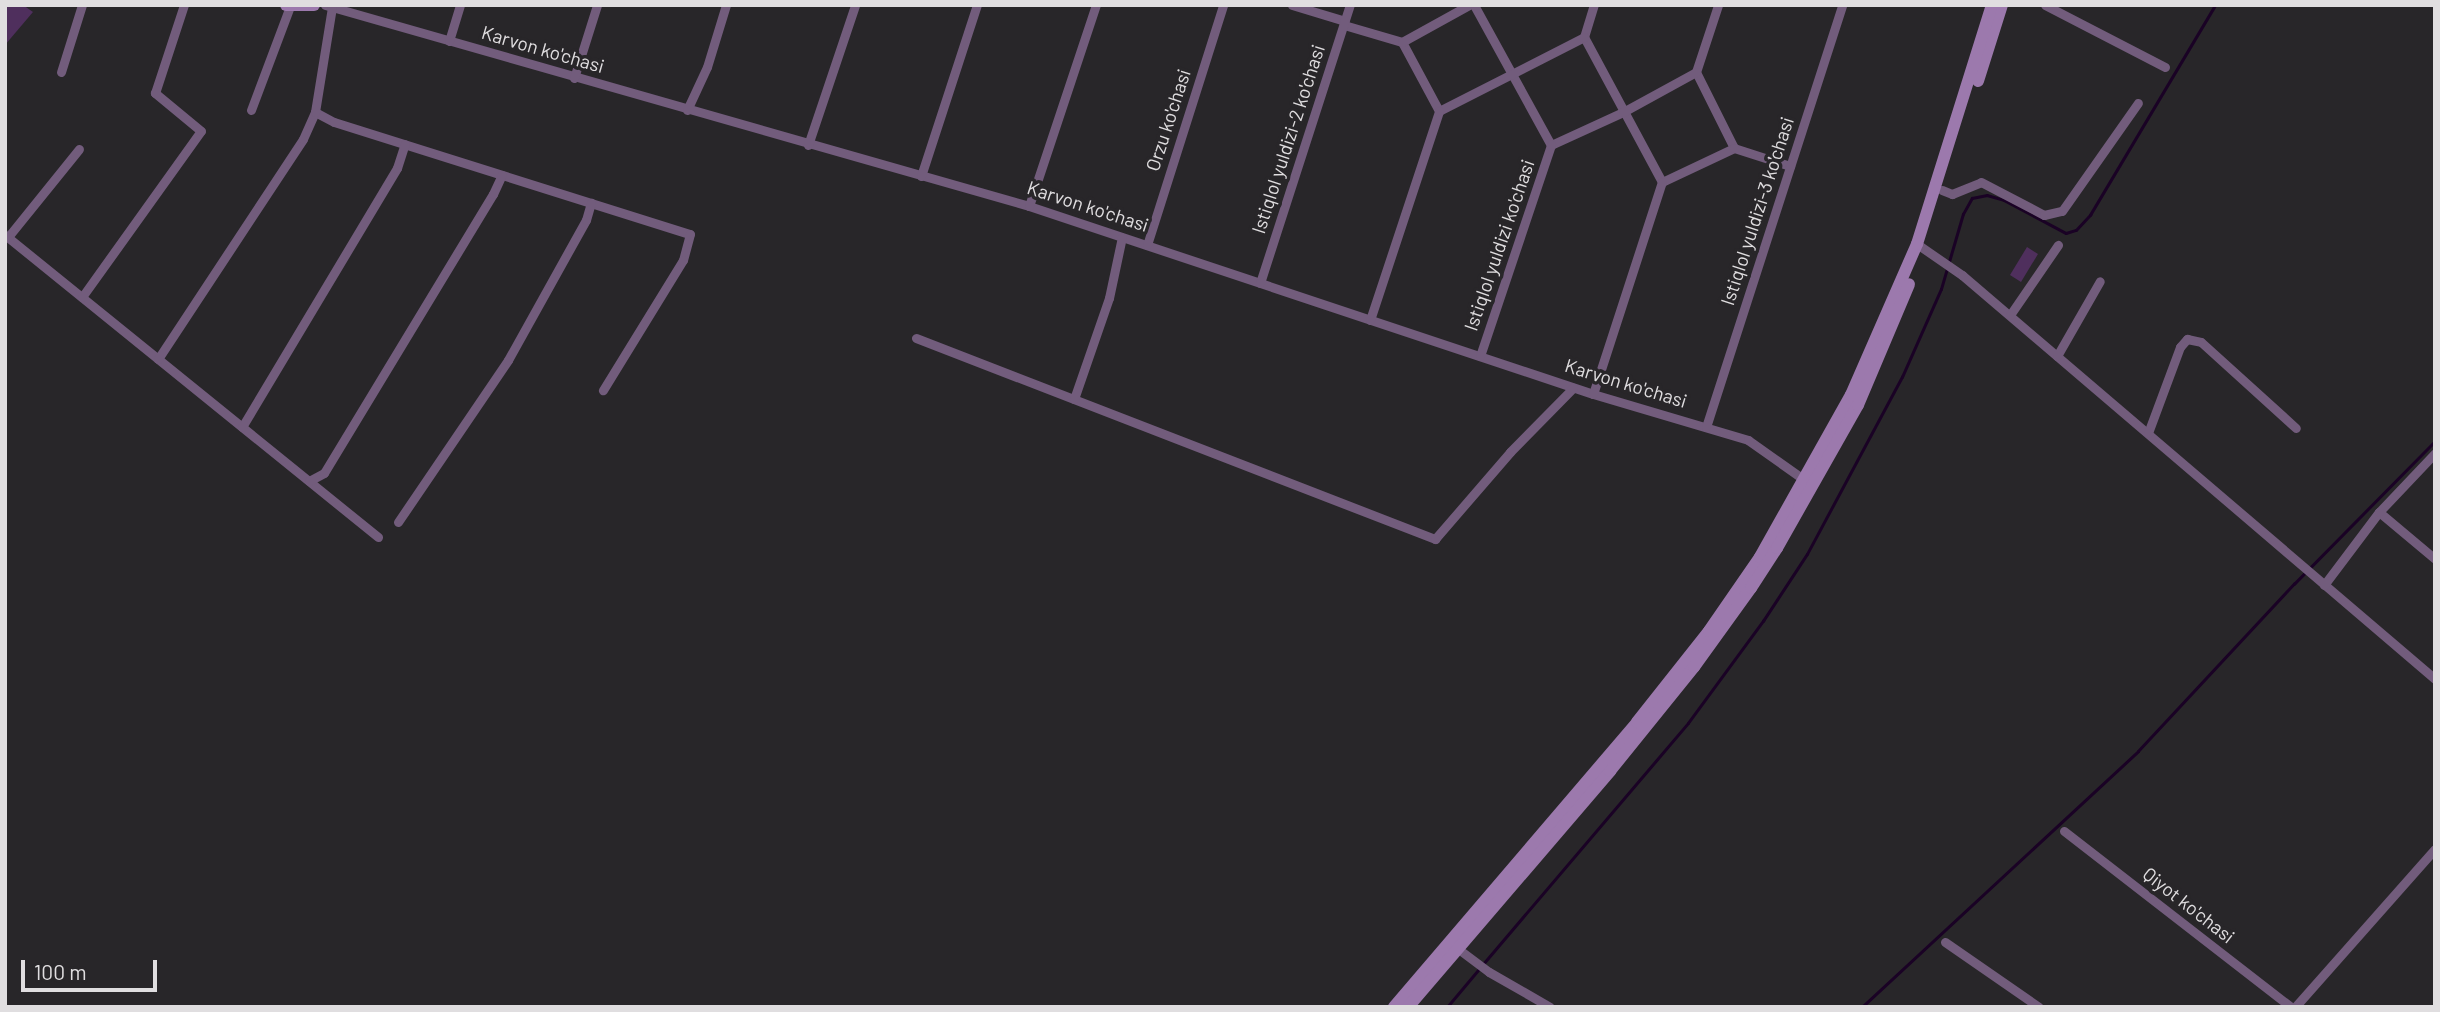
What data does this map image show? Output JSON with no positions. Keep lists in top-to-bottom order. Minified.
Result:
{"streets":{"street":["Karvon ko'chasi","Orzu ko'chasi","Istiqlol yuldizi-2 ko'chasi","Istiqlol yuldizi-3 ko'chasi","Istiqlol yuldizi ko'chasi","Qiyot ko'chasi"]},"crossings":[["Karvon ko'chasi","Orzu ko'chasi"],["Karvon ko'chasi","Istiqlol yuldizi-2 ko'chasi"],["Karvon ko'chasi","Istiqlol yuldizi-3 ko'chasi"],["Karvon ko'chasi","Istiqlol yuldizi ko'chasi"]],"scale_bar":"100 m"}
